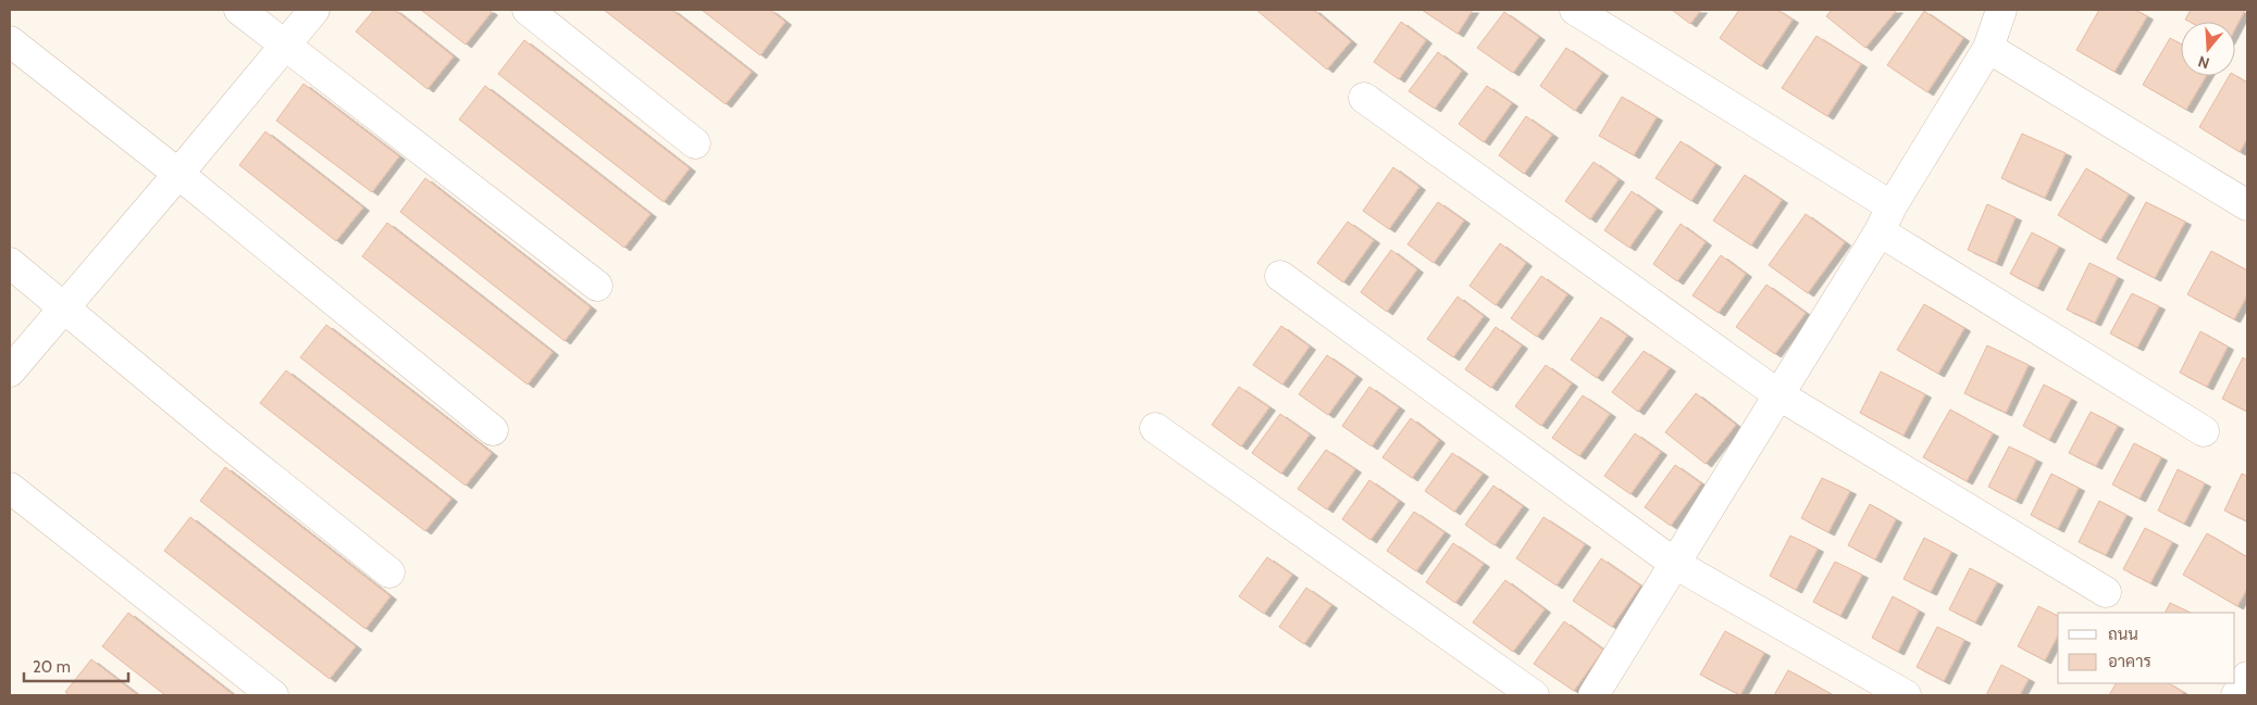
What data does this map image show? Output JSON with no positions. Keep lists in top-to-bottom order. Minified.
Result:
{"legend":["ถนน","อาคาร"],"scale_bar":"20 m","north":"bottom"}
